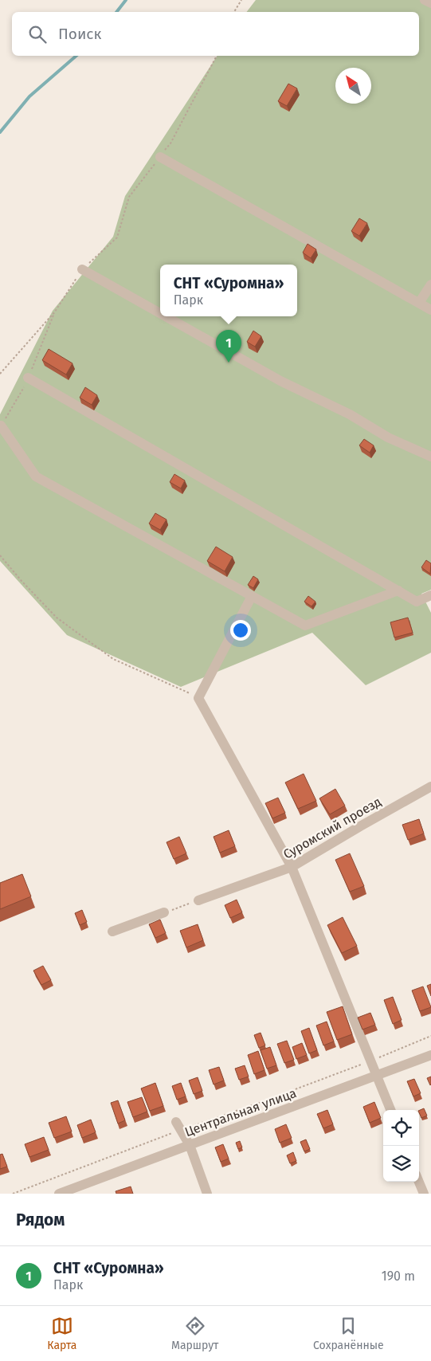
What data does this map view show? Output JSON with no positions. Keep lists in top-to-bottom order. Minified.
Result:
{"streets":{"street":["Суромский проезд","Центральная улица"]},"north":"top left","page":{"search":"Поиск","popup":["СНТ «Суромна»","Парк"],"pins":"1","heading":"Рядом","list":[{"mark":"1","name":"СНТ «Суромна»","note":"Парк","value":"190 m"}],"nav":["Карта","Маршрут","Сохранённые"]}}
